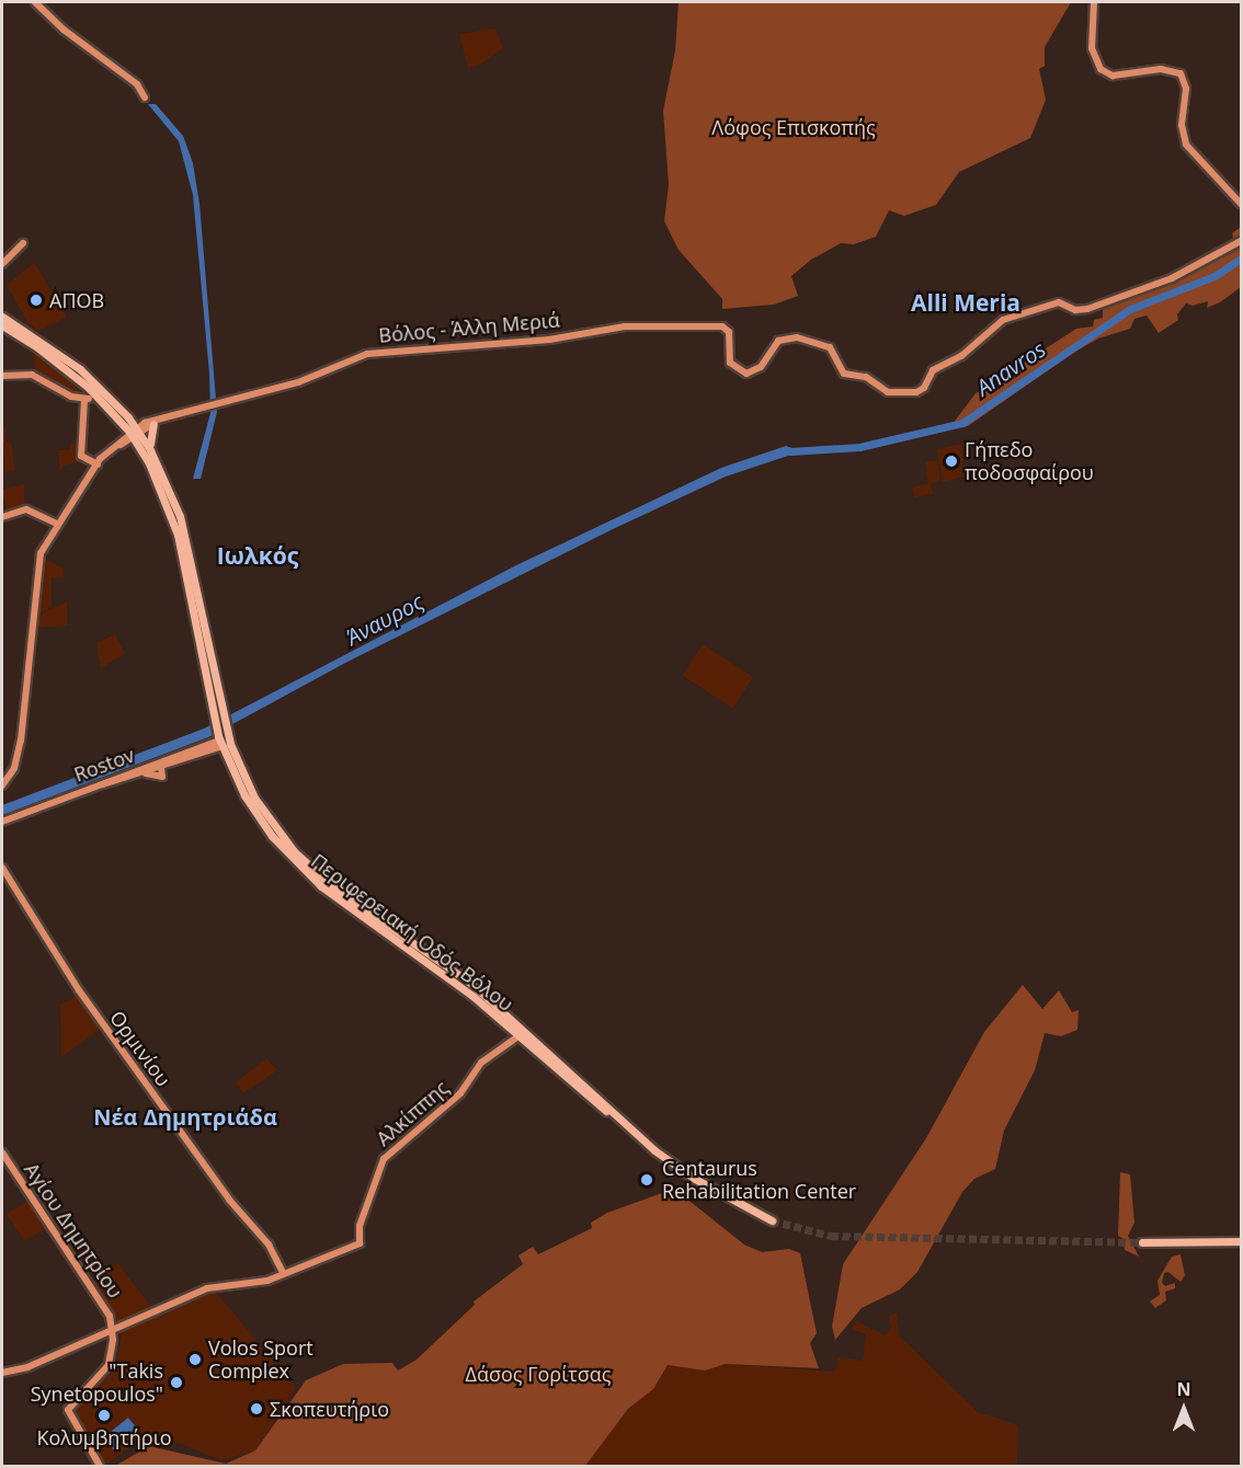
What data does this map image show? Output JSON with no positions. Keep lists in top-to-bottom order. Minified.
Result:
{"streets":{"main road":["Περιφερειακή Οδός Βόλου"],"street":["Βόλος - Άλλη Μεριά","Rostov","Ορμινίου","Αλκίππης","Αγίου Δημητρίου"]},"crossings":[["Βόλος - Άλλη Μεριά","Περιφερειακή Οδός Βόλου"],["Rostov","Περιφερειακή Οδός Βόλου"],["Περιφερειακή Οδός Βόλου","Αλκίππης"],["Ορμινίου","Αλκίππης"]],"districts":["Alli Meria","Ιωλκός","Νέα Δημητριάδα"],"water":["Anavros","Άναυρος"],"parks":["Λόφος Επισκοπής","Δάσος Γορίτσας"],"places":["ΑΠΟΒ","Γήπεδο ποδοσφαίρου","Centaurus Rehabilitation Center","Volos Sport Complex","\"Takis Synetopoulos\"","Σκοπευτήριο","Κολυμβητήριο"],"north":"top"}
